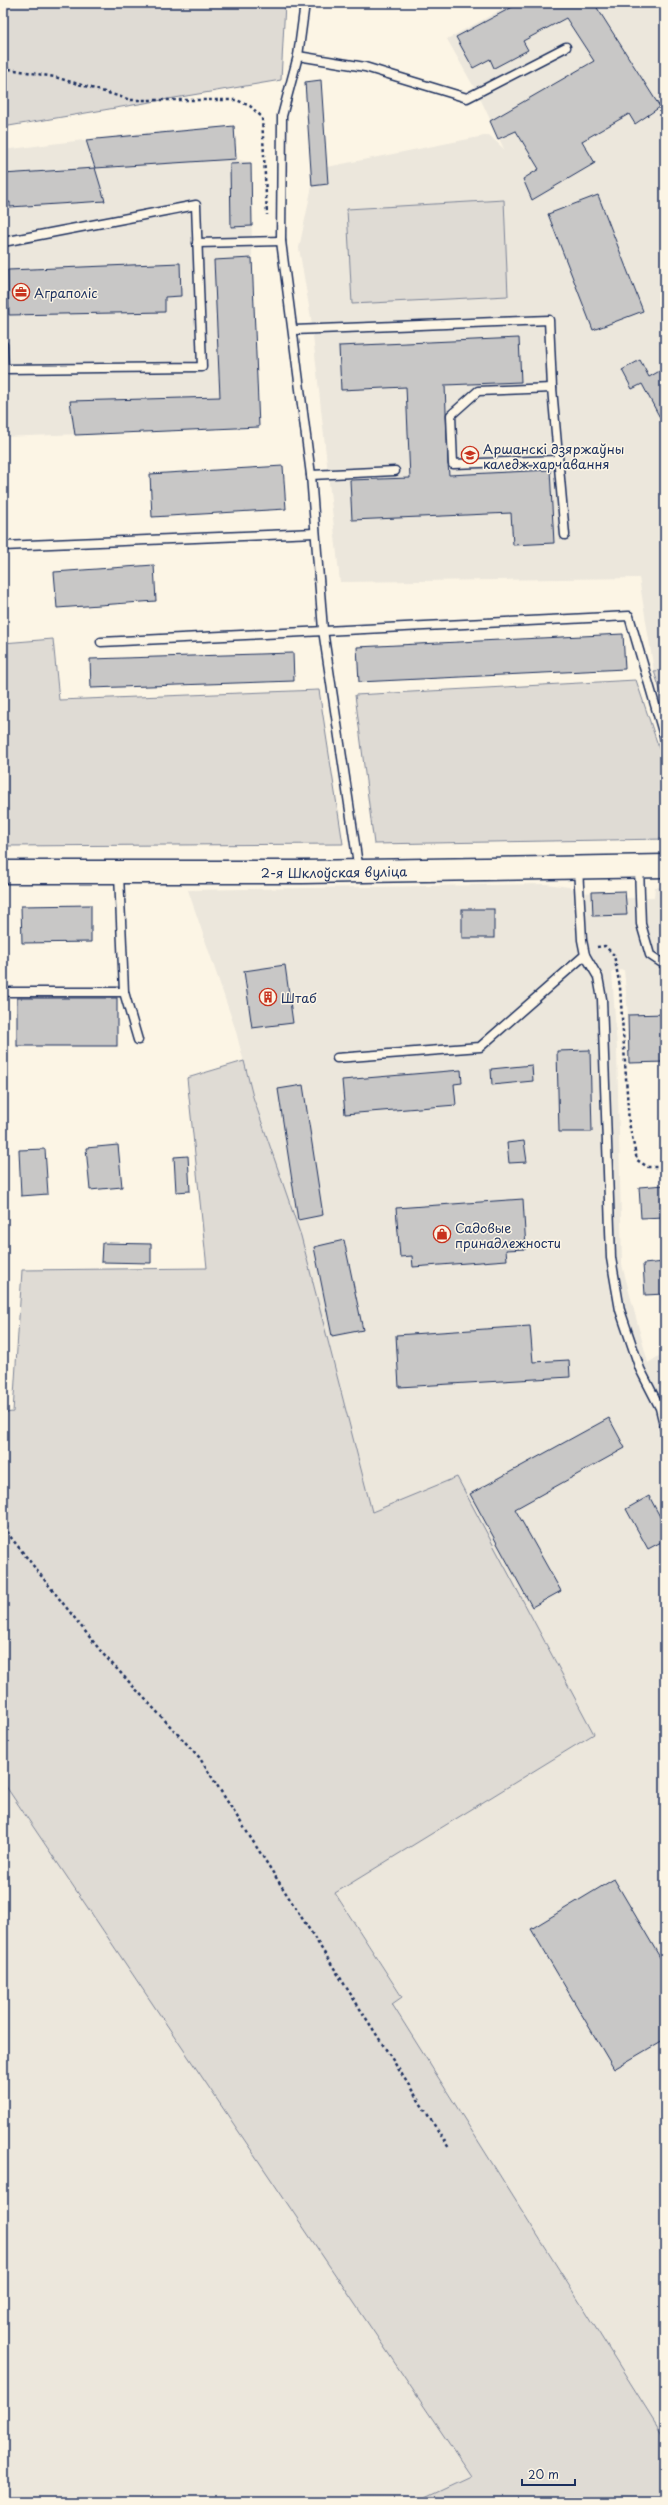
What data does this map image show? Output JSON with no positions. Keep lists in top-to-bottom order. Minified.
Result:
{"streets":{"street":["2-я Шклоўская вуліца"]},"places":{"office":["Аграполіс"],"school or university":["Аршанскі дзяржаўны каледж харчавання"],"building":["Штаб"],"shop":["Садовые принадлежности"]},"scale_bar":"20 m"}
